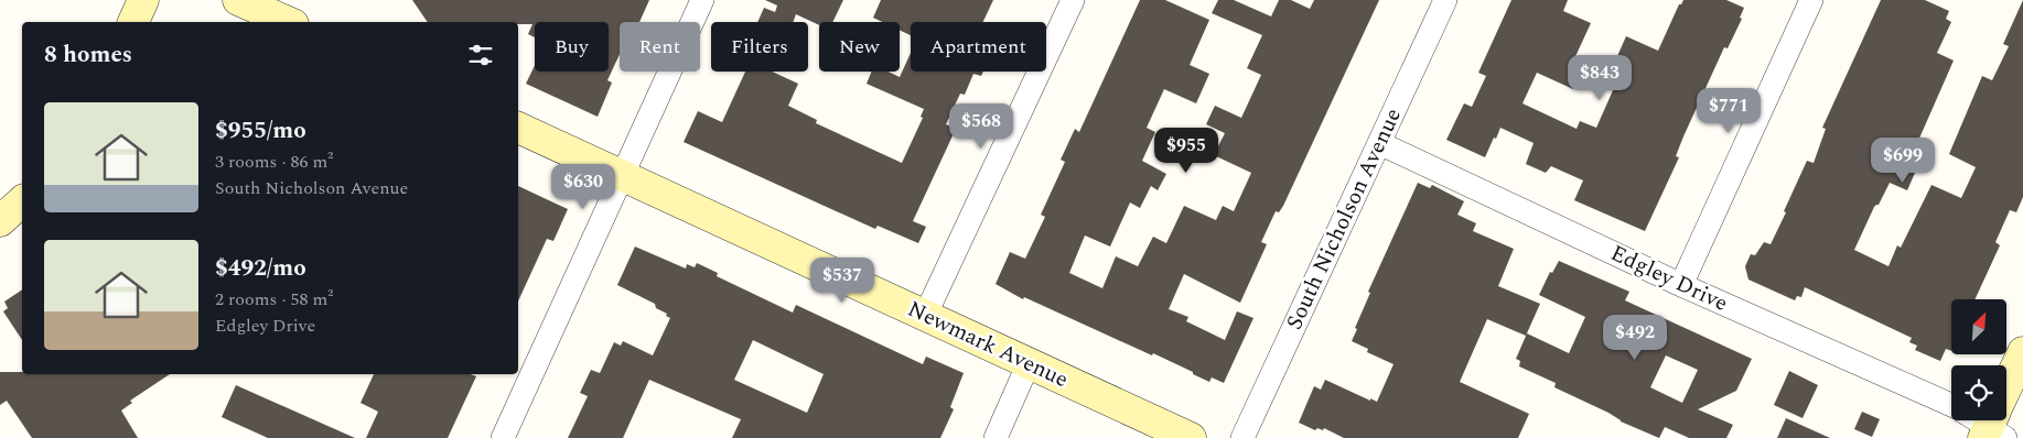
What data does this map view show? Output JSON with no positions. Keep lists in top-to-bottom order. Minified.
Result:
{"streets":{"street":["South Nicholson Avenue","Edgley Drive","Newmark Avenue"]},"crossings":[["South Nicholson Avenue","Edgley Drive"]],"north":"top right","page":{"chip":["Buy","Rent","Filters","New","Apartment"],"heading":"8 homes","price":["$843","$771","$568","$955","$699","$630","$537","$492"],"list":[{"name":"$955/mo","note":"3 rooms · 86 m² · South Nicholson Avenue"},{"name":"$492/mo","note":"2 rooms · 58 m² · Edgley Drive"}]}}
